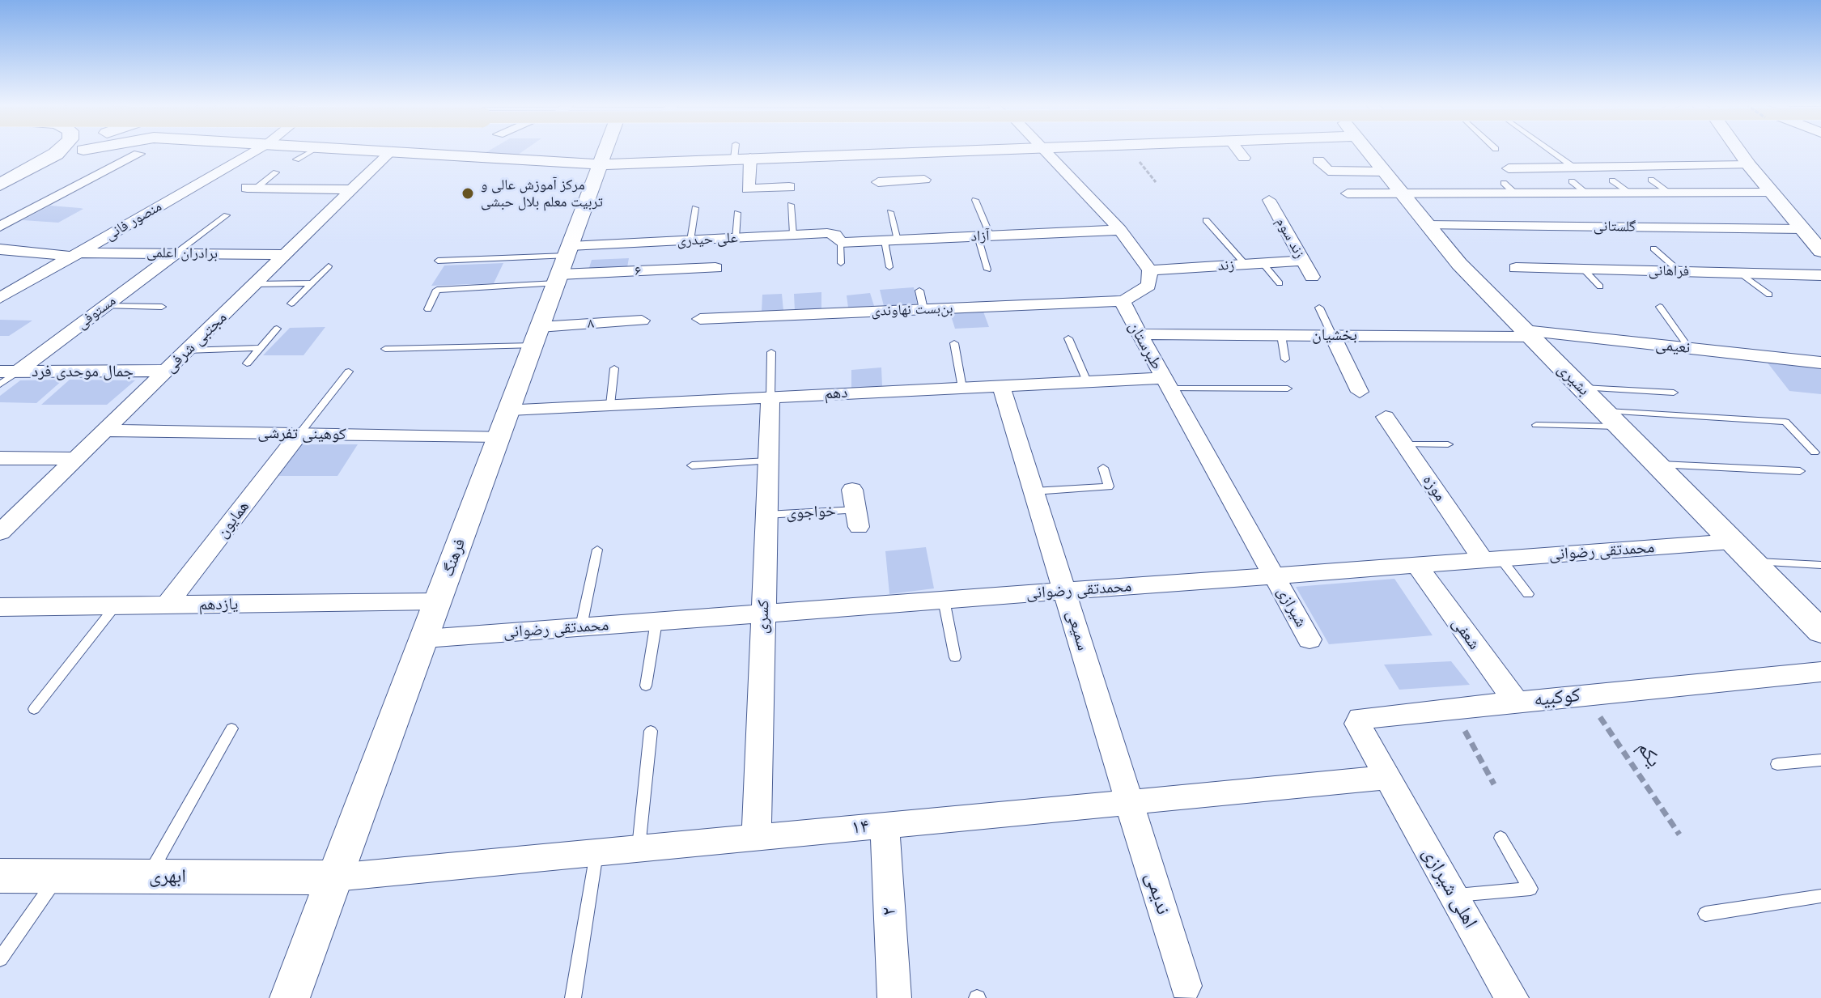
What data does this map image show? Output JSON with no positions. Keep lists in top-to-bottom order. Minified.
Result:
{"streets":{"street":["منصور فانی","گلستانی","آزاد","زند سوم","علی حیدری","برادران اعلمی","زند","۶","فراهانی","بن‌بست نهاوندی","مستوفی","۸","بخشیان","مجتبی شرفی","طبرستان","نعیمی","جمال موحدی فرد","بشیری","دهم","کوهینی تفرشی","موزه","همایون","محمدتقی رضوانی","فرهنگ","یازدهم","شیرازی","کسری","سمیعی","شعفی","کوکبیه","۱۴","ابهری","اهلی شیرازی","ندیمی","۲"],"lane":["خواجوی"],"path":["یکم"]},"crossings":[["منصور فانی","برادران اعلمی"],["گلستانی","بشیری"],["آزاد","علی حیدری"],["زند سوم","زند"],["علی حیدری","۶"],["علی حیدری","فرهنگ"],["برادران اعلمی","مستوفی"],["برادران اعلمی","مجتبی شرفی"],["زند","طبرستان"],["۶","فرهنگ"],["بن‌بست نهاوندی","طبرستان"],["مستوفی","جمال موحدی فرد"],["۸","فرهنگ"],["بخشیان","طبرستان"],["بخشیان","نعیمی"],["بخشیان","بشیری"],["مجتبی شرفی","جمال موحدی فرد"],["مجتبی شرفی","کوهینی تفرشی"],["طبرستان","دهم"],["طبرستان","محمدتقی رضوانی"],["طبرستان","شیرازی"],["نعیمی","بشیری"],["بشیری","محمدتقی رضوانی"],["دهم","فرهنگ"],["دهم","کسری"],["دهم","سمیعی"],["کوهینی تفرشی","همایون"],["کوهینی تفرشی","فرهنگ"],["موزه","محمدتقی رضوانی"],["خواجوی","کسری"],["همایون","یازدهم"],["محمدتقی رضوانی","فرهنگ"],["محمدتقی رضوانی","شیرازی"],["محمدتقی رضوانی","کسری"],["محمدتقی رضوانی","سمیعی"],["محمدتقی رضوانی","شعفی"],["فرهنگ","یازدهم"],["فرهنگ","۱۴"],["فرهنگ","ابهری"],["کسری","۱۴"],["سمیعی","۱۴"],["سمیعی","ندیمی"],["شعفی","کوکبیه"],["کوکبیه","یکم"],["کوکبیه","۱۴"],["کوکبیه","اهلی شیرازی"],["۱۴","ابهری"],["۱۴","اهلی شیرازی"],["۱۴","ندیمی"],["۱۴","۲"]],"places":["مرکز آموزش عالی و تربیت معلم بلال حبشی"]}
